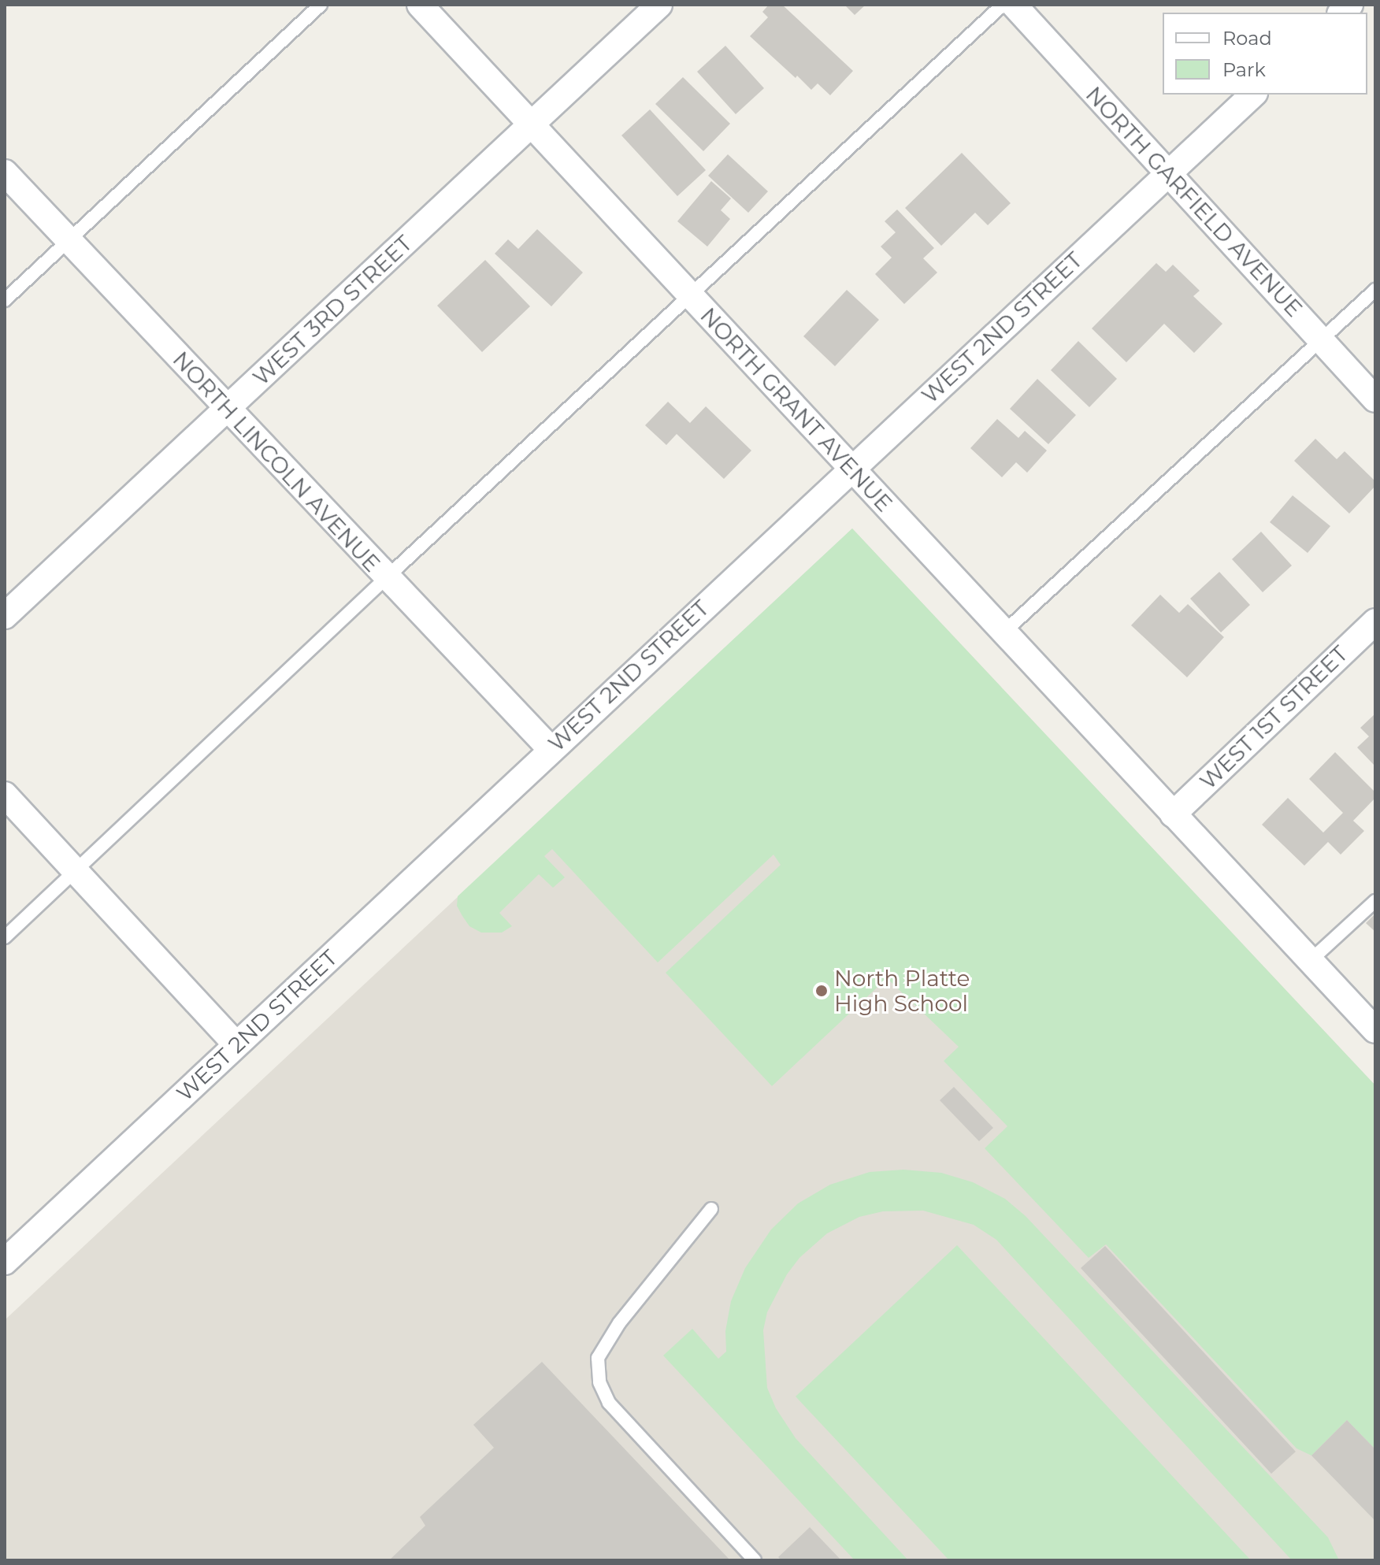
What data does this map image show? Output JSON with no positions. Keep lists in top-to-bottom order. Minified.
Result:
{"streets":{"street":["NORTH GARFIELD AVENUE","WEST 3RD STREET","WEST 2ND STREET","NORTH GRANT AVENUE","NORTH LINCOLN AVENUE","WEST 1ST STREET"]},"crossings":[["NORTH GARFIELD AVENUE","WEST 2ND STREET"],["WEST 3RD STREET","NORTH GRANT AVENUE"],["WEST 3RD STREET","NORTH LINCOLN AVENUE"],["WEST 2ND STREET","NORTH GRANT AVENUE"],["WEST 2ND STREET","NORTH LINCOLN AVENUE"],["NORTH GRANT AVENUE","WEST 1ST STREET"]],"places":["North Platte High School"],"legend":["Road","Park"]}
